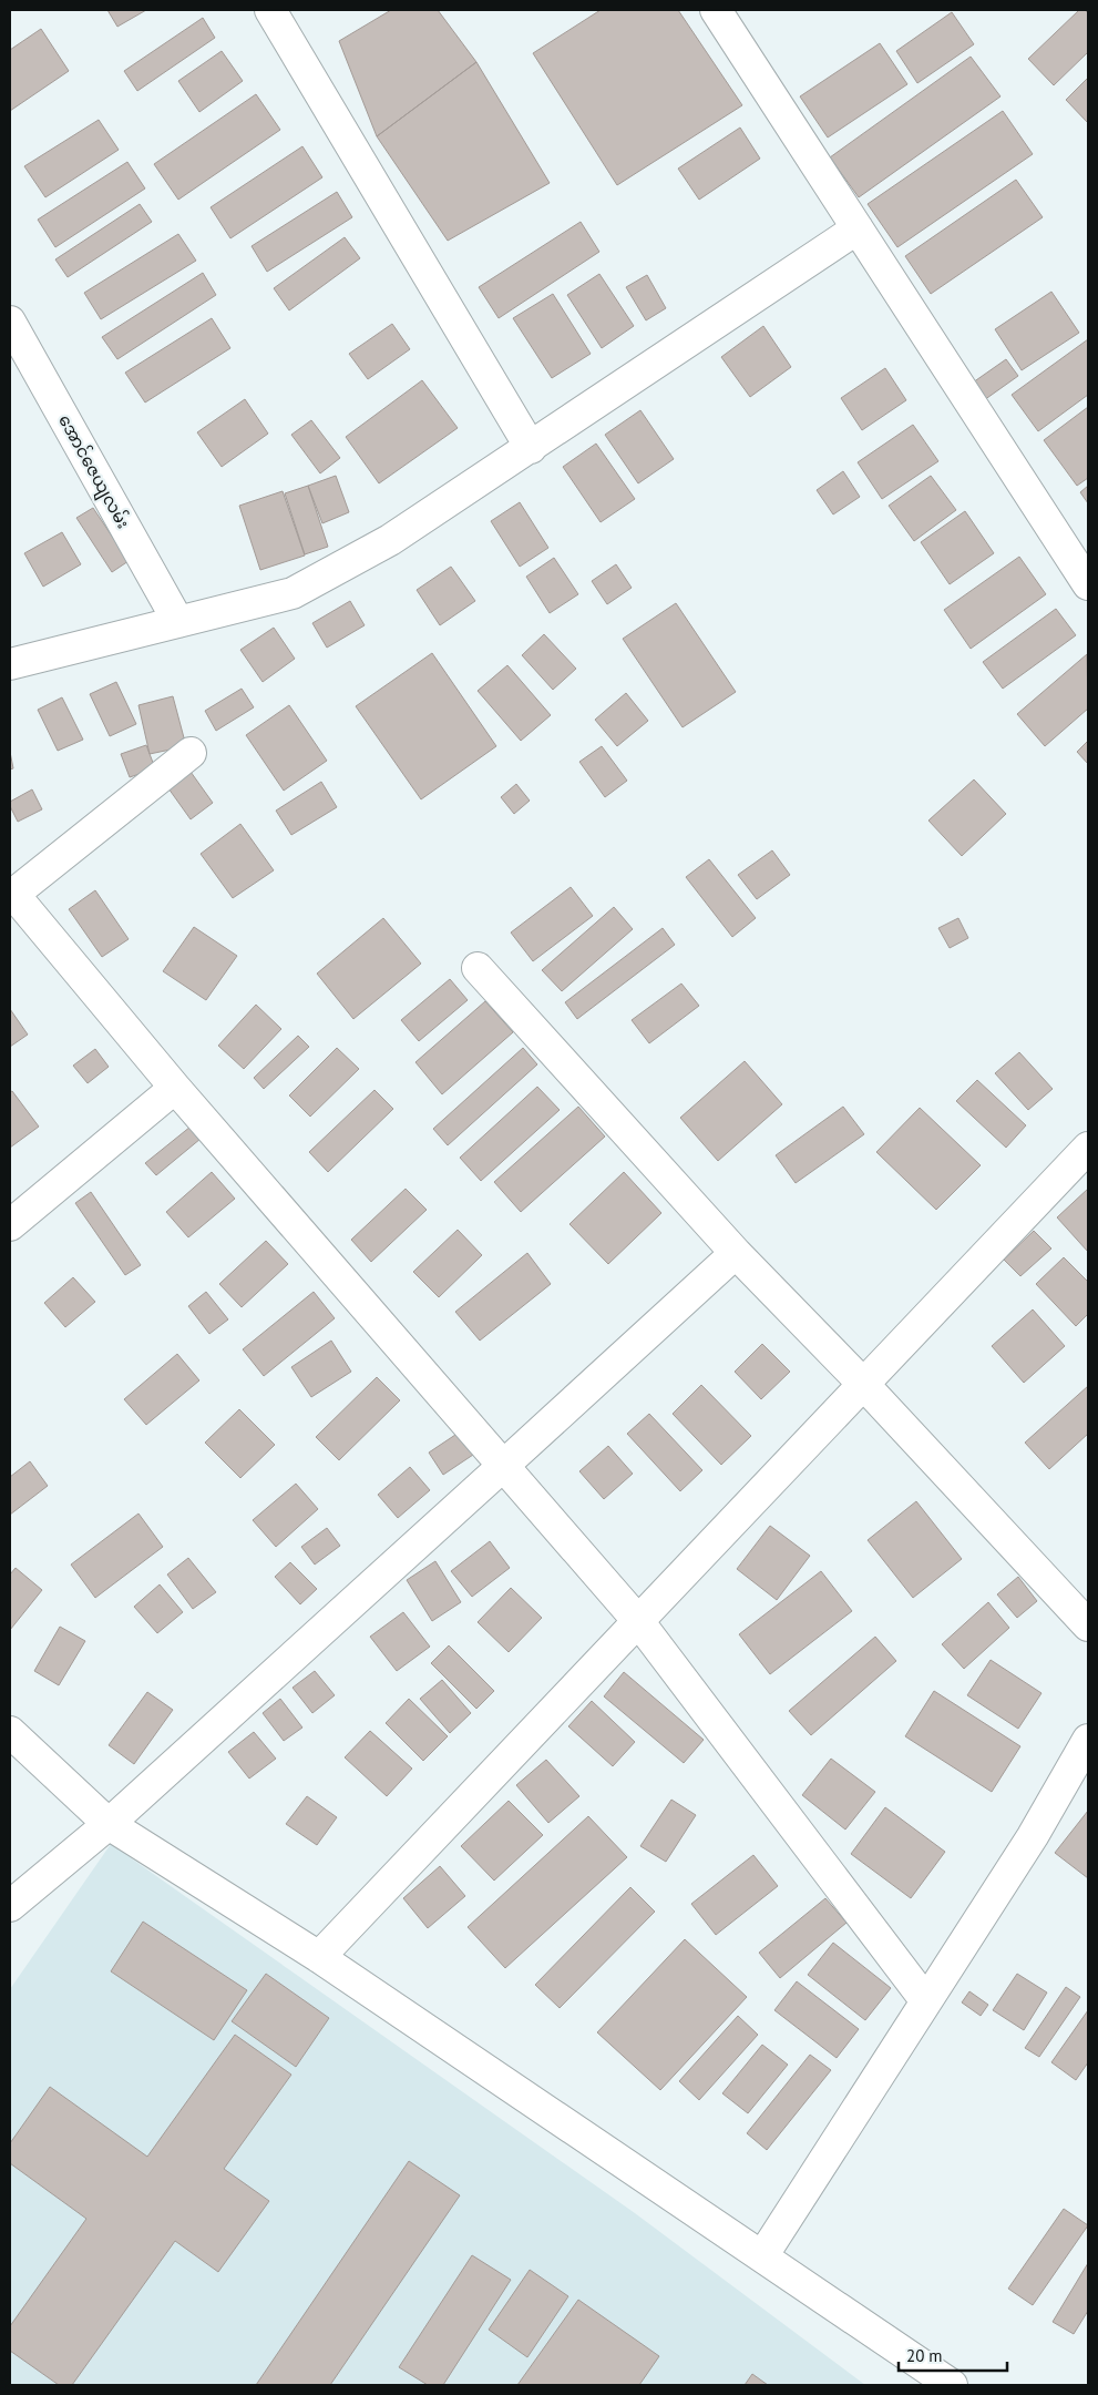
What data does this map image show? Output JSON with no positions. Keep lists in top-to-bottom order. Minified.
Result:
{"streets":{"street":["အောင်ဇေယျလမ်း"]},"scale_bar":"20 m"}
